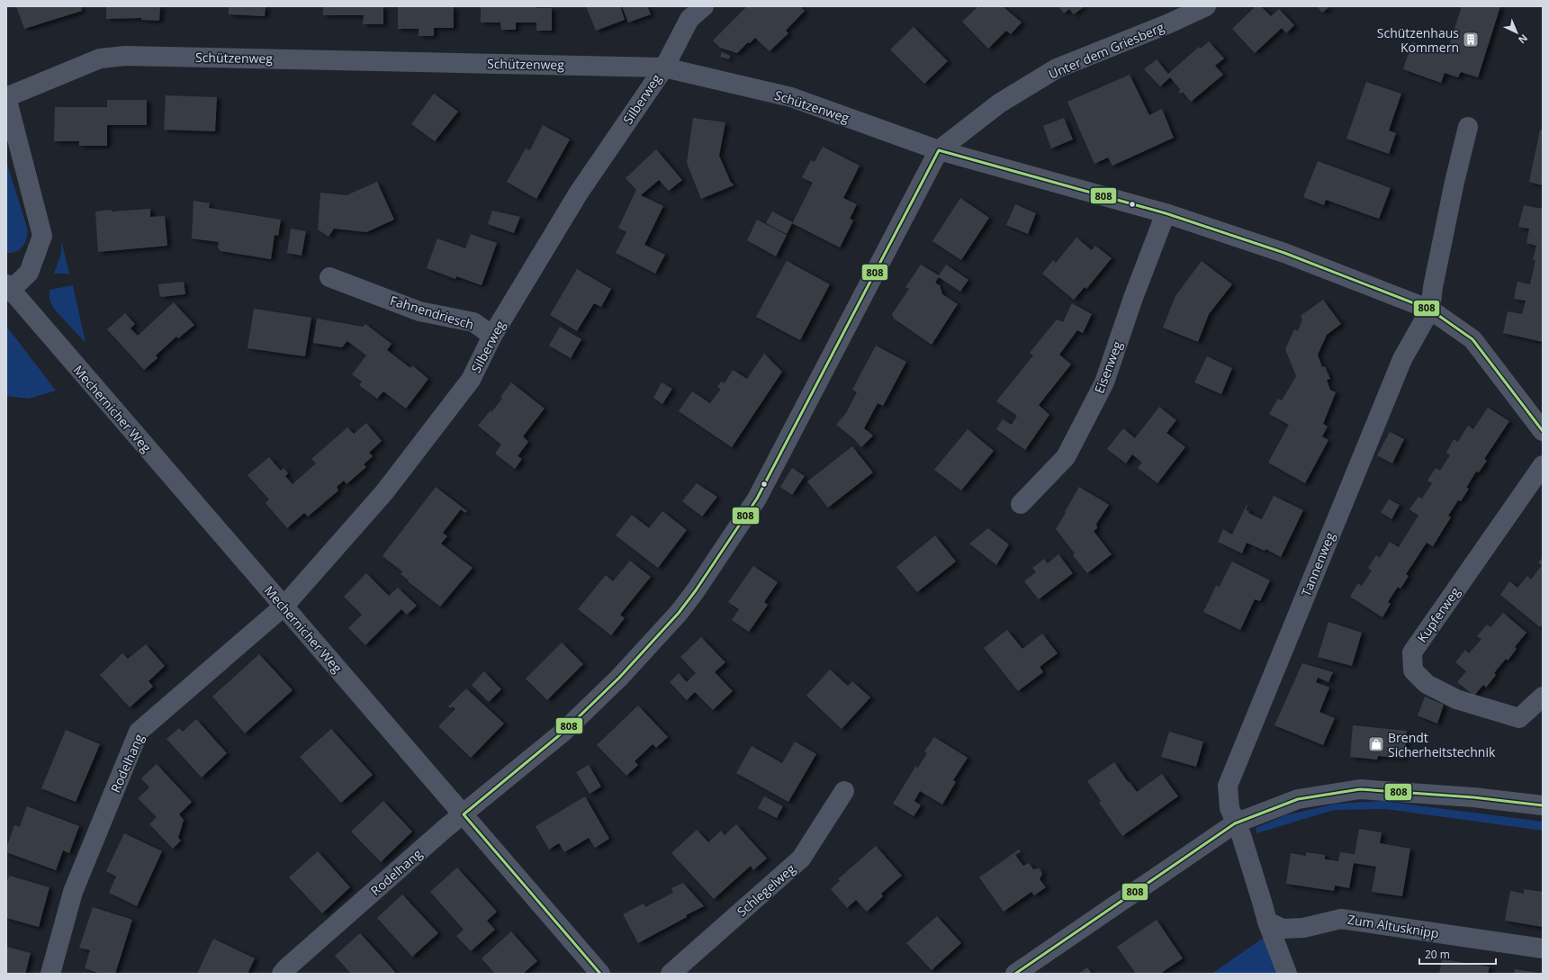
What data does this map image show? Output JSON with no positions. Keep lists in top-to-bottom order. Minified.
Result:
{"streets":{"street":["Unter dem Griesberg","Schützenweg","Silberweg","Fahnendriesch","Eisenweg","Mechernicher Weg","Tannenweg","Kupferweg","Rodelhang","Schlegelweg","Zum Altusknipp"]},"crossings":[["Unter dem Griesberg","Schützenweg"],["Unter dem Griesberg","Rodelhang"],["Schützenweg","Silberweg"],["Schützenweg","Eisenweg"],["Schützenweg","Tannenweg"],["Schützenweg","Rodelhang"],["Silberweg","Fahnendriesch"],["Silberweg","Mechernicher Weg"],["Silberweg","Rodelhang"],["Mechernicher Weg","Rodelhang"]],"places":{"building":["Schützenhaus Kommern"],"shop":["Brendt Sicherheitstechnik"]},"lines":["transit line 808"],"scale_bar":"20 m","north":"bottom right"}
